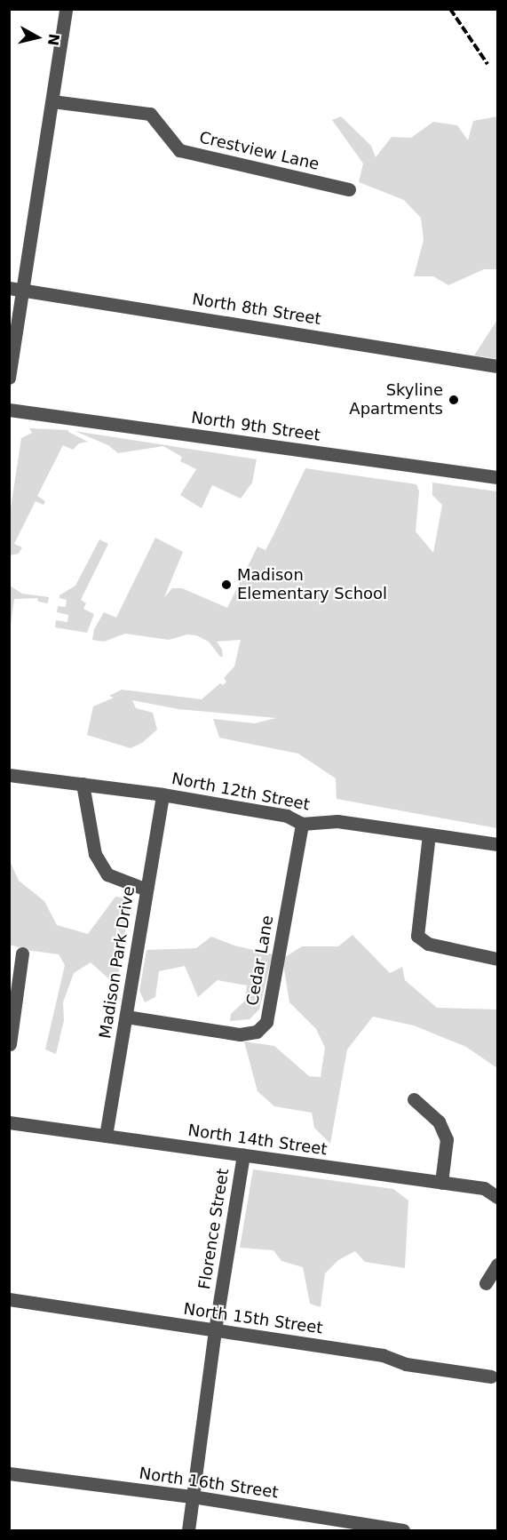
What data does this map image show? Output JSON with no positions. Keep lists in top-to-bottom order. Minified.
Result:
{"streets":{"street":["Crestview Lane","North 8th Street","North 9th Street","North 12th Street","Cedar Lane","Madison Park Drive","North 14th Street","Florence Street","North 15th Street","North 16th Street"]},"crossings":[["North 12th Street","Cedar Lane"],["North 12th Street","Madison Park Drive"],["Cedar Lane","Madison Park Drive"],["Madison Park Drive","North 14th Street"],["North 14th Street","Florence Street"],["Florence Street","North 15th Street"],["Florence Street","North 16th Street"]],"places":["Skyline Apartments","Madison Elementary School"],"north":"right"}
